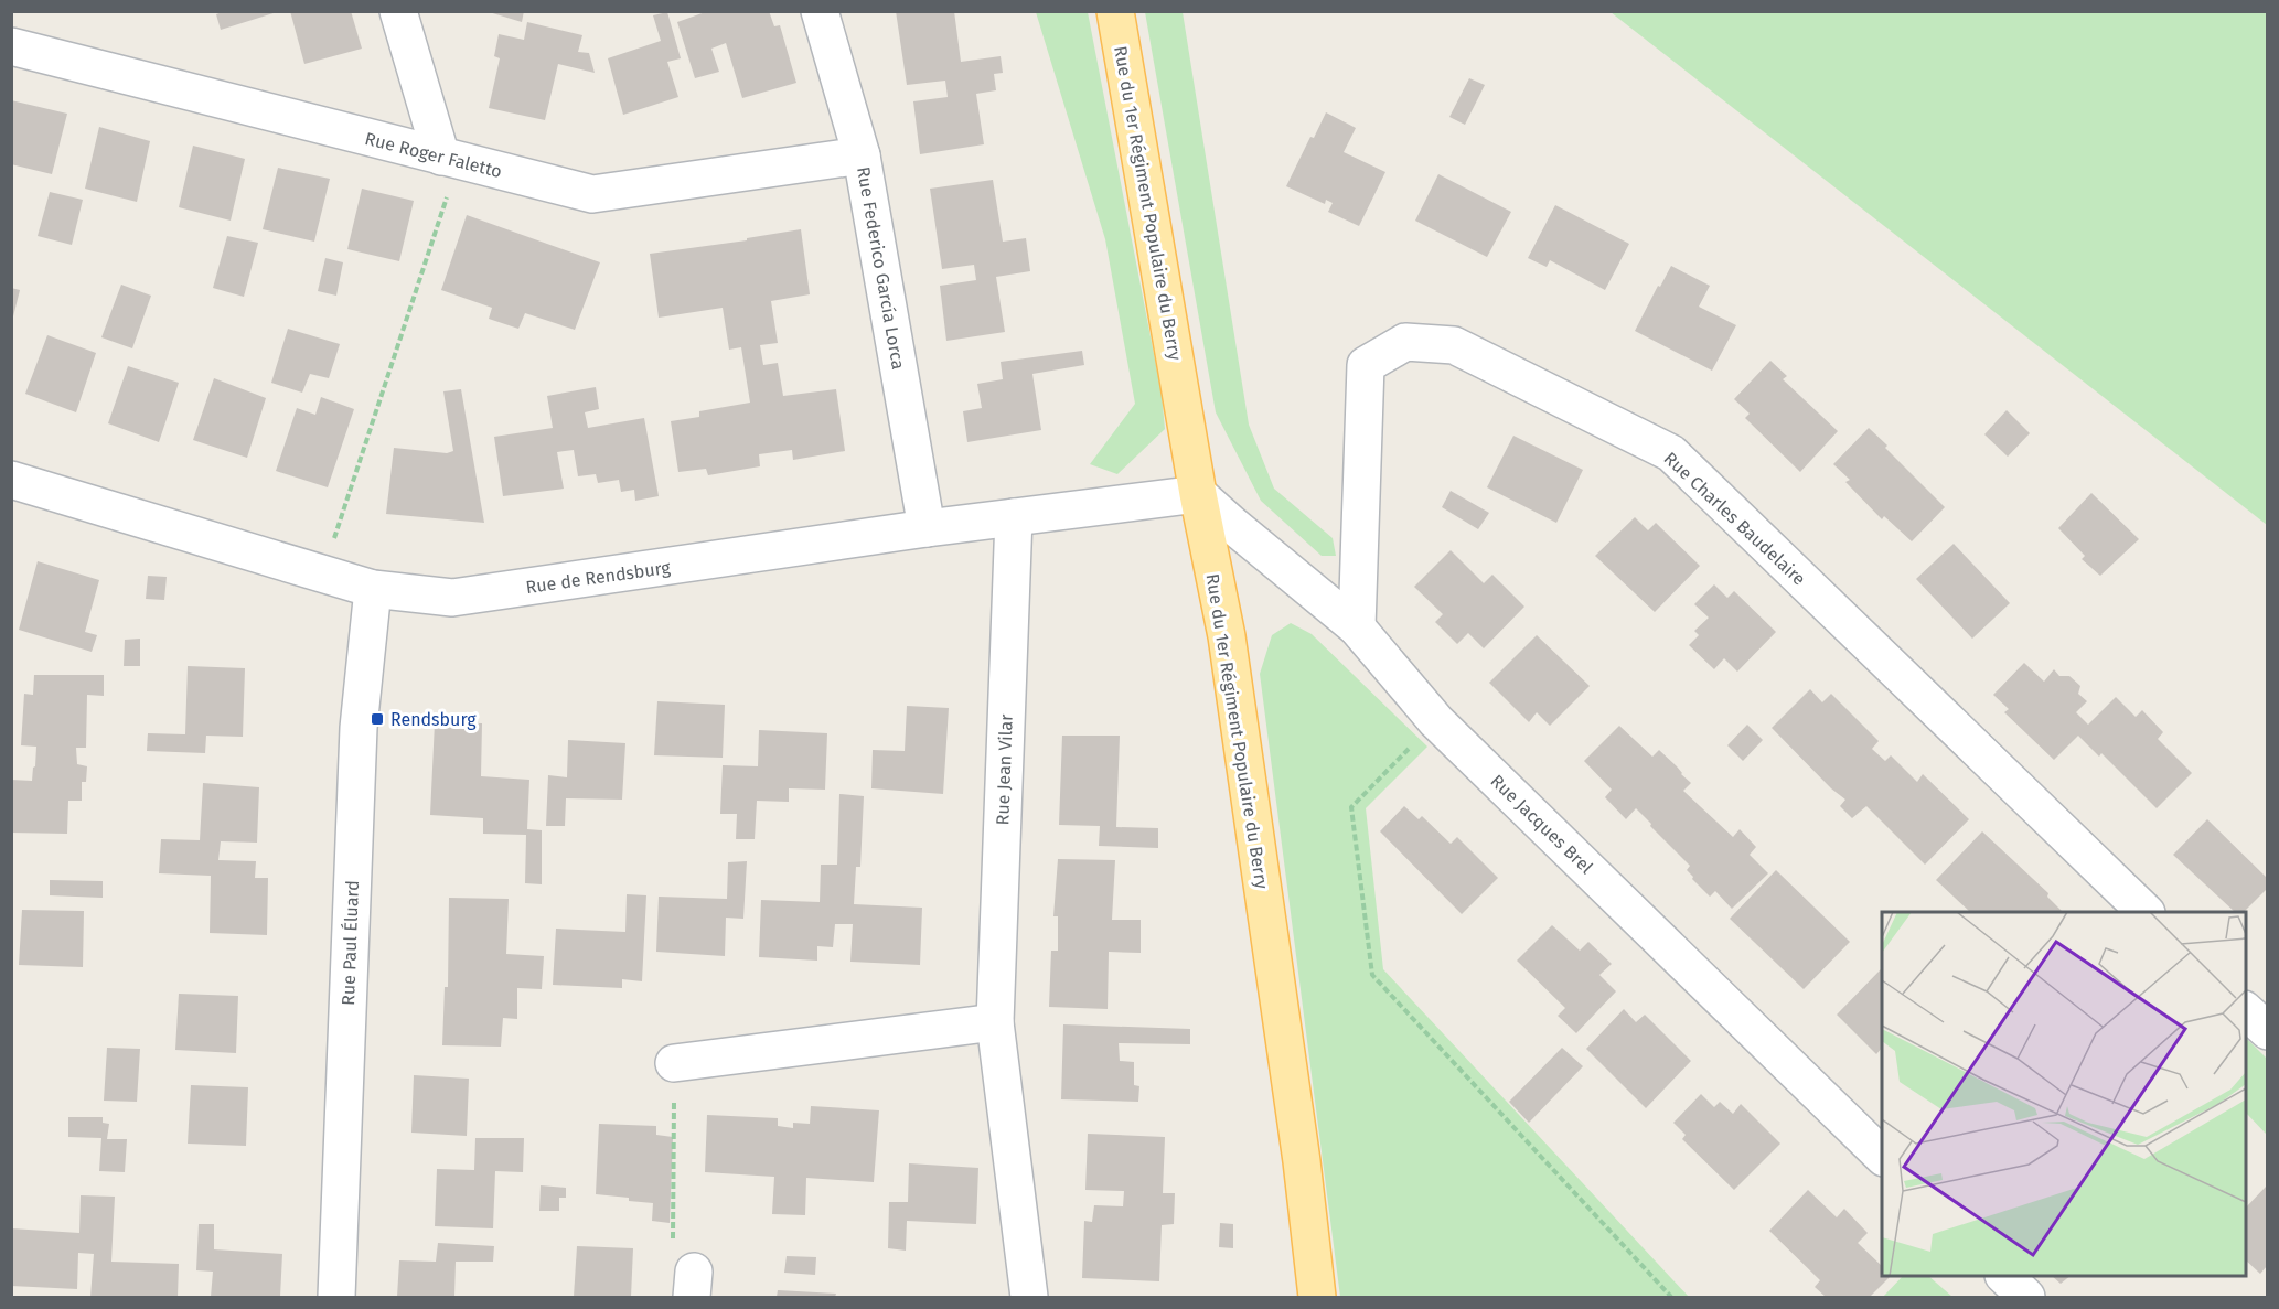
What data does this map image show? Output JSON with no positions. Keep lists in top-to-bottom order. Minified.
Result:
{"streets":{"main road":["Rue du 1er Régiment Populaire du Berry"],"street":["Rue Roger Faletto","Rue Federico García Lorca","Rue Charles Baudelaire","Rue de Rendsburg","Rue Jean Vilar","Rue Jacques Brel","Rue Paul Éluard"]},"crossings":[["Rue Roger Faletto","Rue Federico García Lorca"],["Rue du 1er Régiment Populaire du Berry","Rue de Rendsburg"],["Rue du 1er Régiment Populaire du Berry","Rue Jacques Brel"],["Rue Federico García Lorca","Rue de Rendsburg"],["Rue Charles Baudelaire","Rue Jacques Brel"],["Rue de Rendsburg","Rue Jean Vilar"],["Rue de Rendsburg","Rue Jacques Brel"],["Rue de Rendsburg","Rue Paul Éluard"]],"places":{"transit":["Rendsburg"]}}
